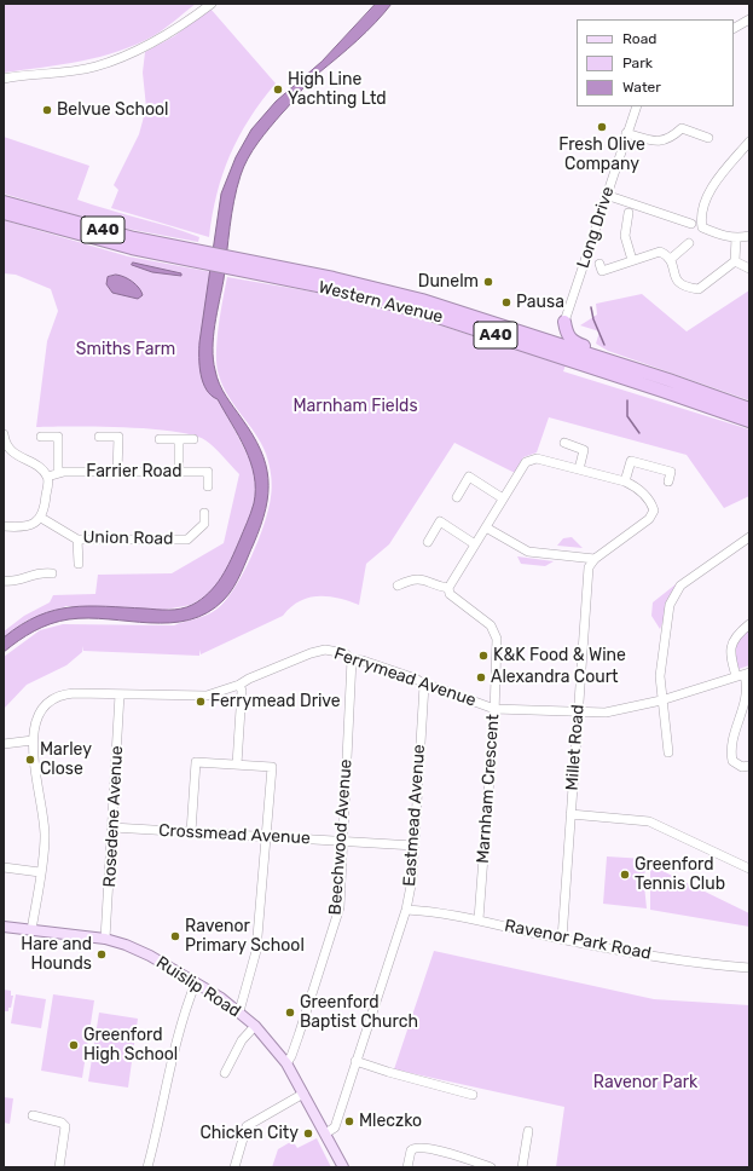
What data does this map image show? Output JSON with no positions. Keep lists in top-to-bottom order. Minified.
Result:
{"streets":{"highway":["A40","Western Avenue"],"main road":["Ruislip Road"],"street":["Long Drive","Farrier Road","Union Road","Ferrymead Avenue","Millet Road","Marnham Crescent","Eastmead Avenue","Rosedene Avenue","Crossmead Avenue","Beechwood Avenue","Ravenor Park Road"]},"crossings":[["Ferrymead Avenue","Millet Road"],["Ferrymead Avenue","Marnham Crescent"],["Ferrymead Avenue","Eastmead Avenue"],["Ferrymead Avenue","Rosedene Avenue"],["Ferrymead Avenue","Beechwood Avenue"],["Ferrymead Avenue","Ruislip Road"],["Millet Road","Ravenor Park Road"],["Marnham Crescent","Ravenor Park Road"],["Eastmead Avenue","Crossmead Avenue"],["Eastmead Avenue","Ravenor Park Road"],["Eastmead Avenue","Ruislip Road"],["Rosedene Avenue","Crossmead Avenue"],["Rosedene Avenue","Ruislip Road"],["Crossmead Avenue","Beechwood Avenue"],["Beechwood Avenue","Ruislip Road"]],"parks":["Smiths Farm","Marnham Fields","Ravenor Park"],"places":["High Line Yachting Ltd","Belvue School","Fresh Olive Company","Dunelm","Pausa","K&K Food & Wine","Alexandra Court","Ferrymead Drive","Marley Close","Greenford Tennis Club","Ravenor Primary School","Hare and Hounds","Greenford Baptist Church","Greenford High School","Mleczko","Chicken City"],"legend":["Road","Park","Water"]}
